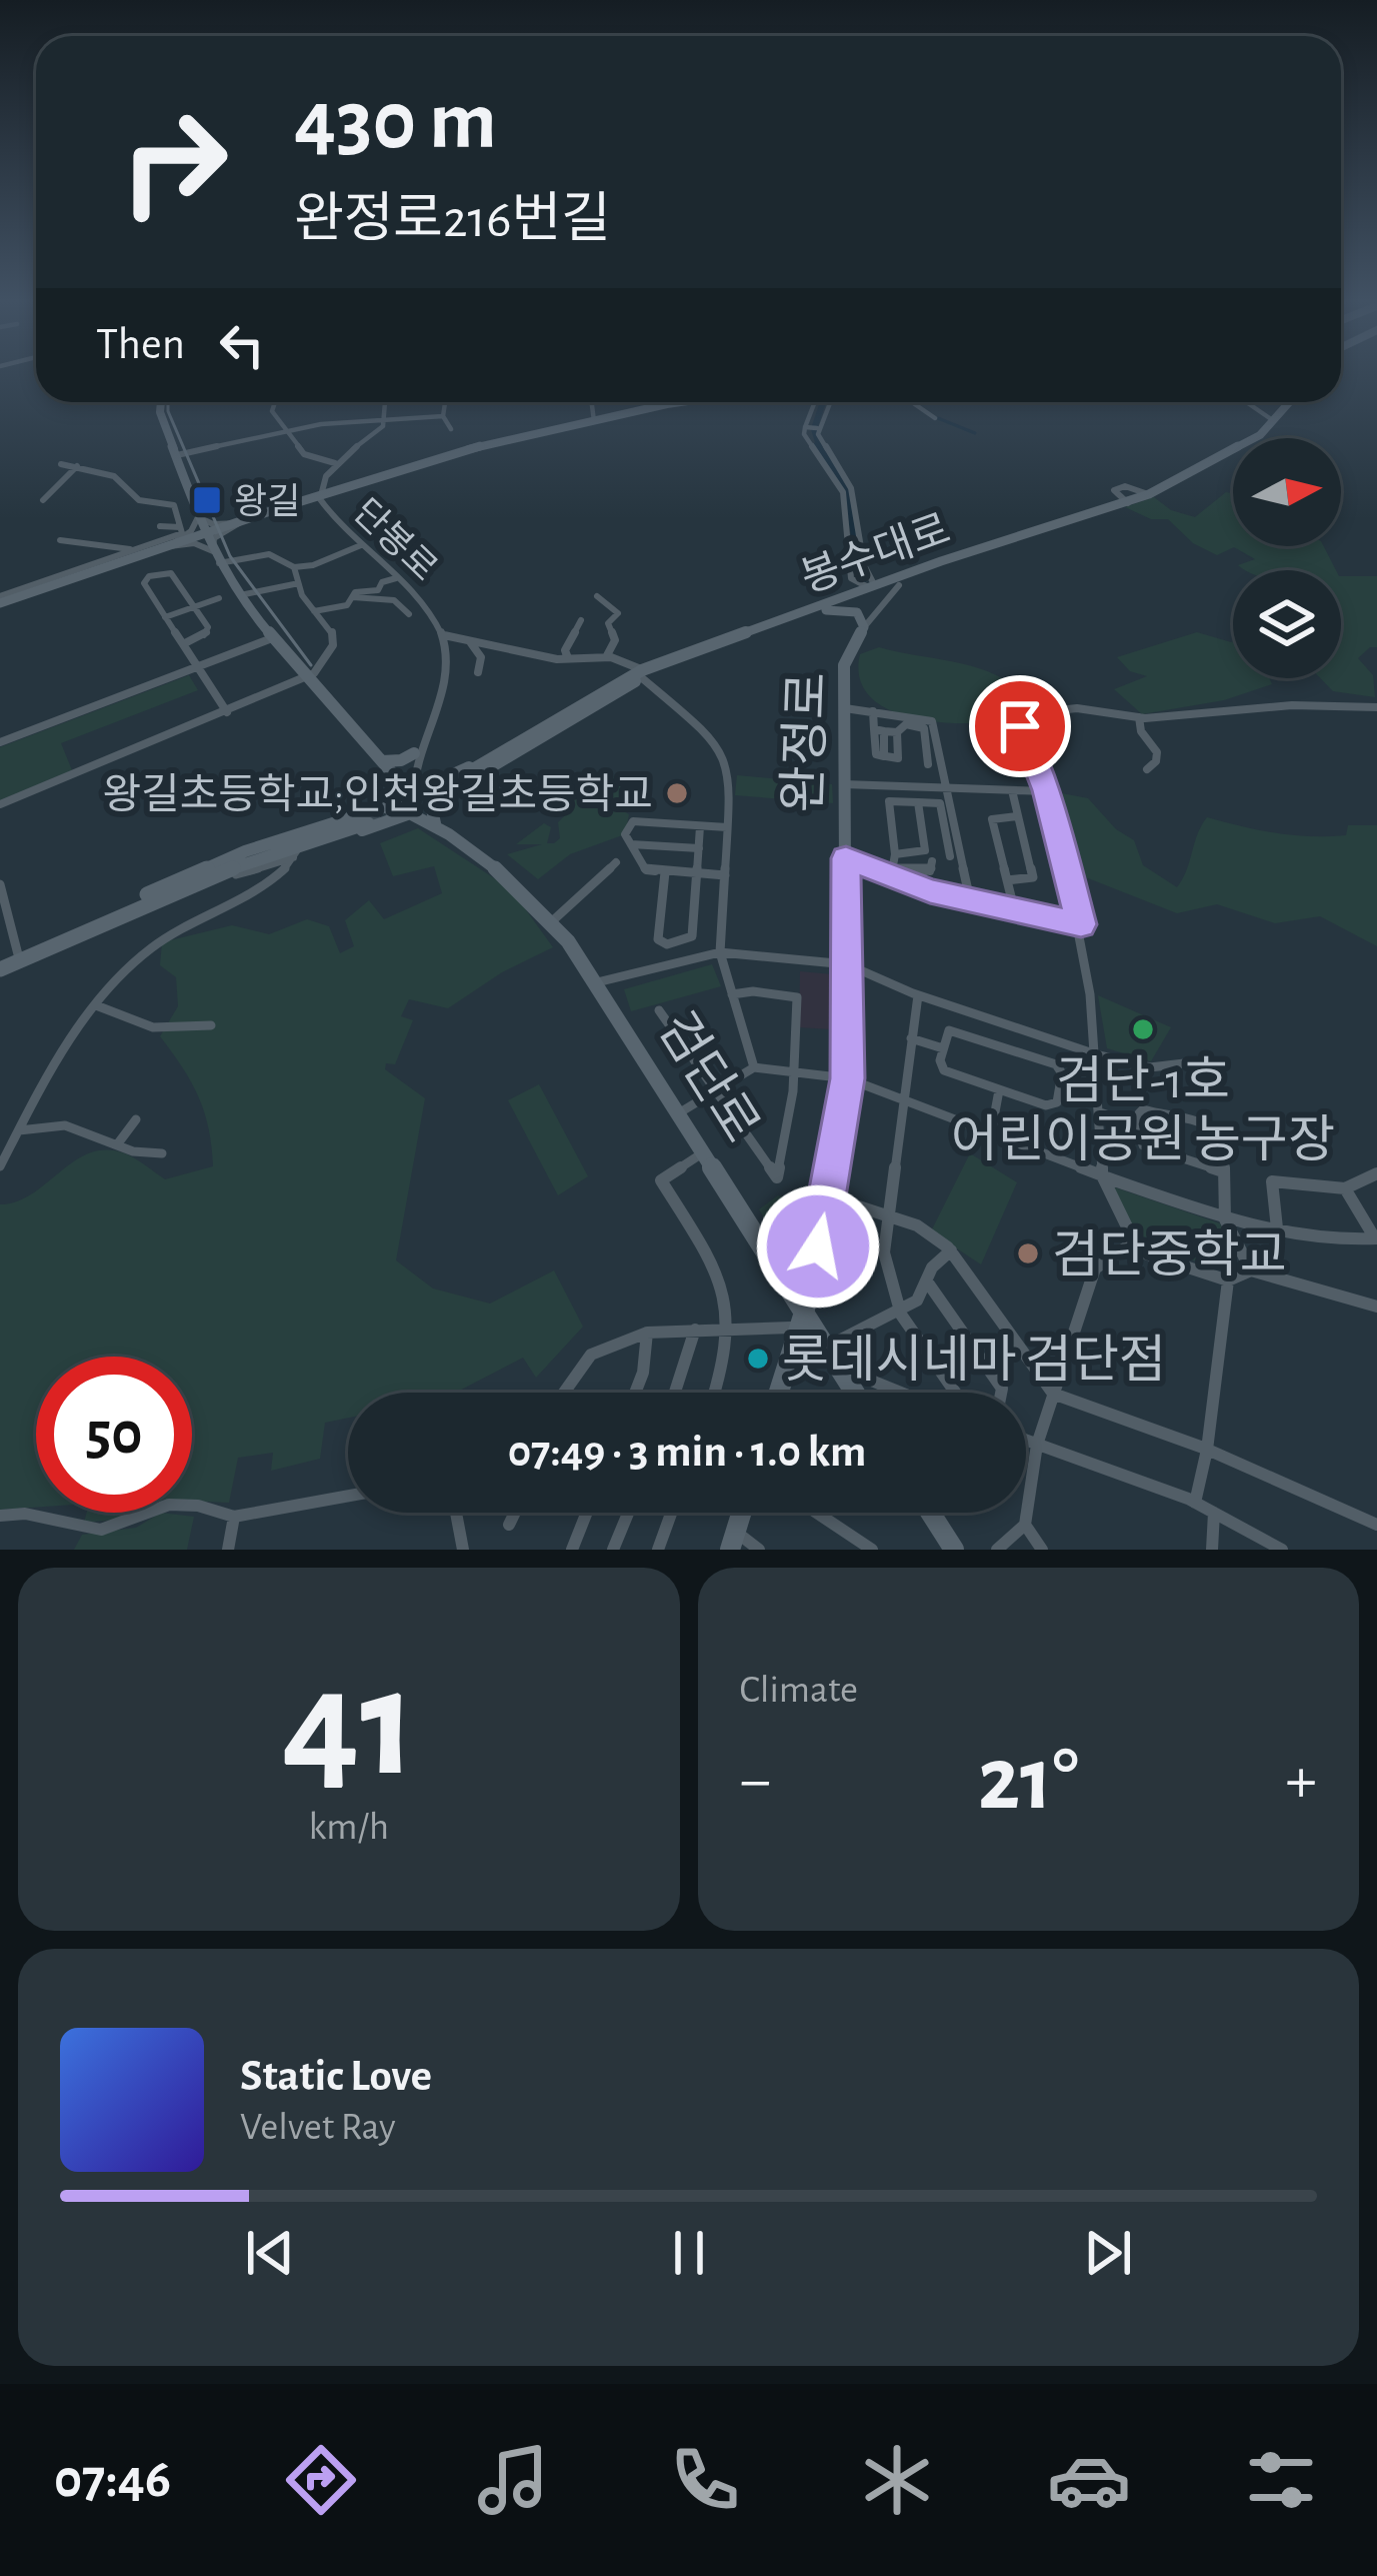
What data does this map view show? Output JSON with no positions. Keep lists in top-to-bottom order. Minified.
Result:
{"streets":{"main road":["봉수대로","완정로","검단로"],"street":["단봉로"]},"crossings":[["단봉로","검단로"],["봉수대로","완정로"],["완정로","검단로"]],"places":{"transit":["왕길"],"other":["왕길초등학교;인천왕길초등학교","검단-1호 어린이공원 농구장","검단중학교","롯데시네마 검단점"]},"north":"right","page":{"turn":["430 m","완정로216번길"],"then":"Then","limit":"50","trip":"07:49 · 3 min · 1.0 km","tile":[["41","km/h"],"Climate"],"heat":["−","21°","+"],"song":["Static Love","Velvet Ray"],"tabs":"07:46"}}
